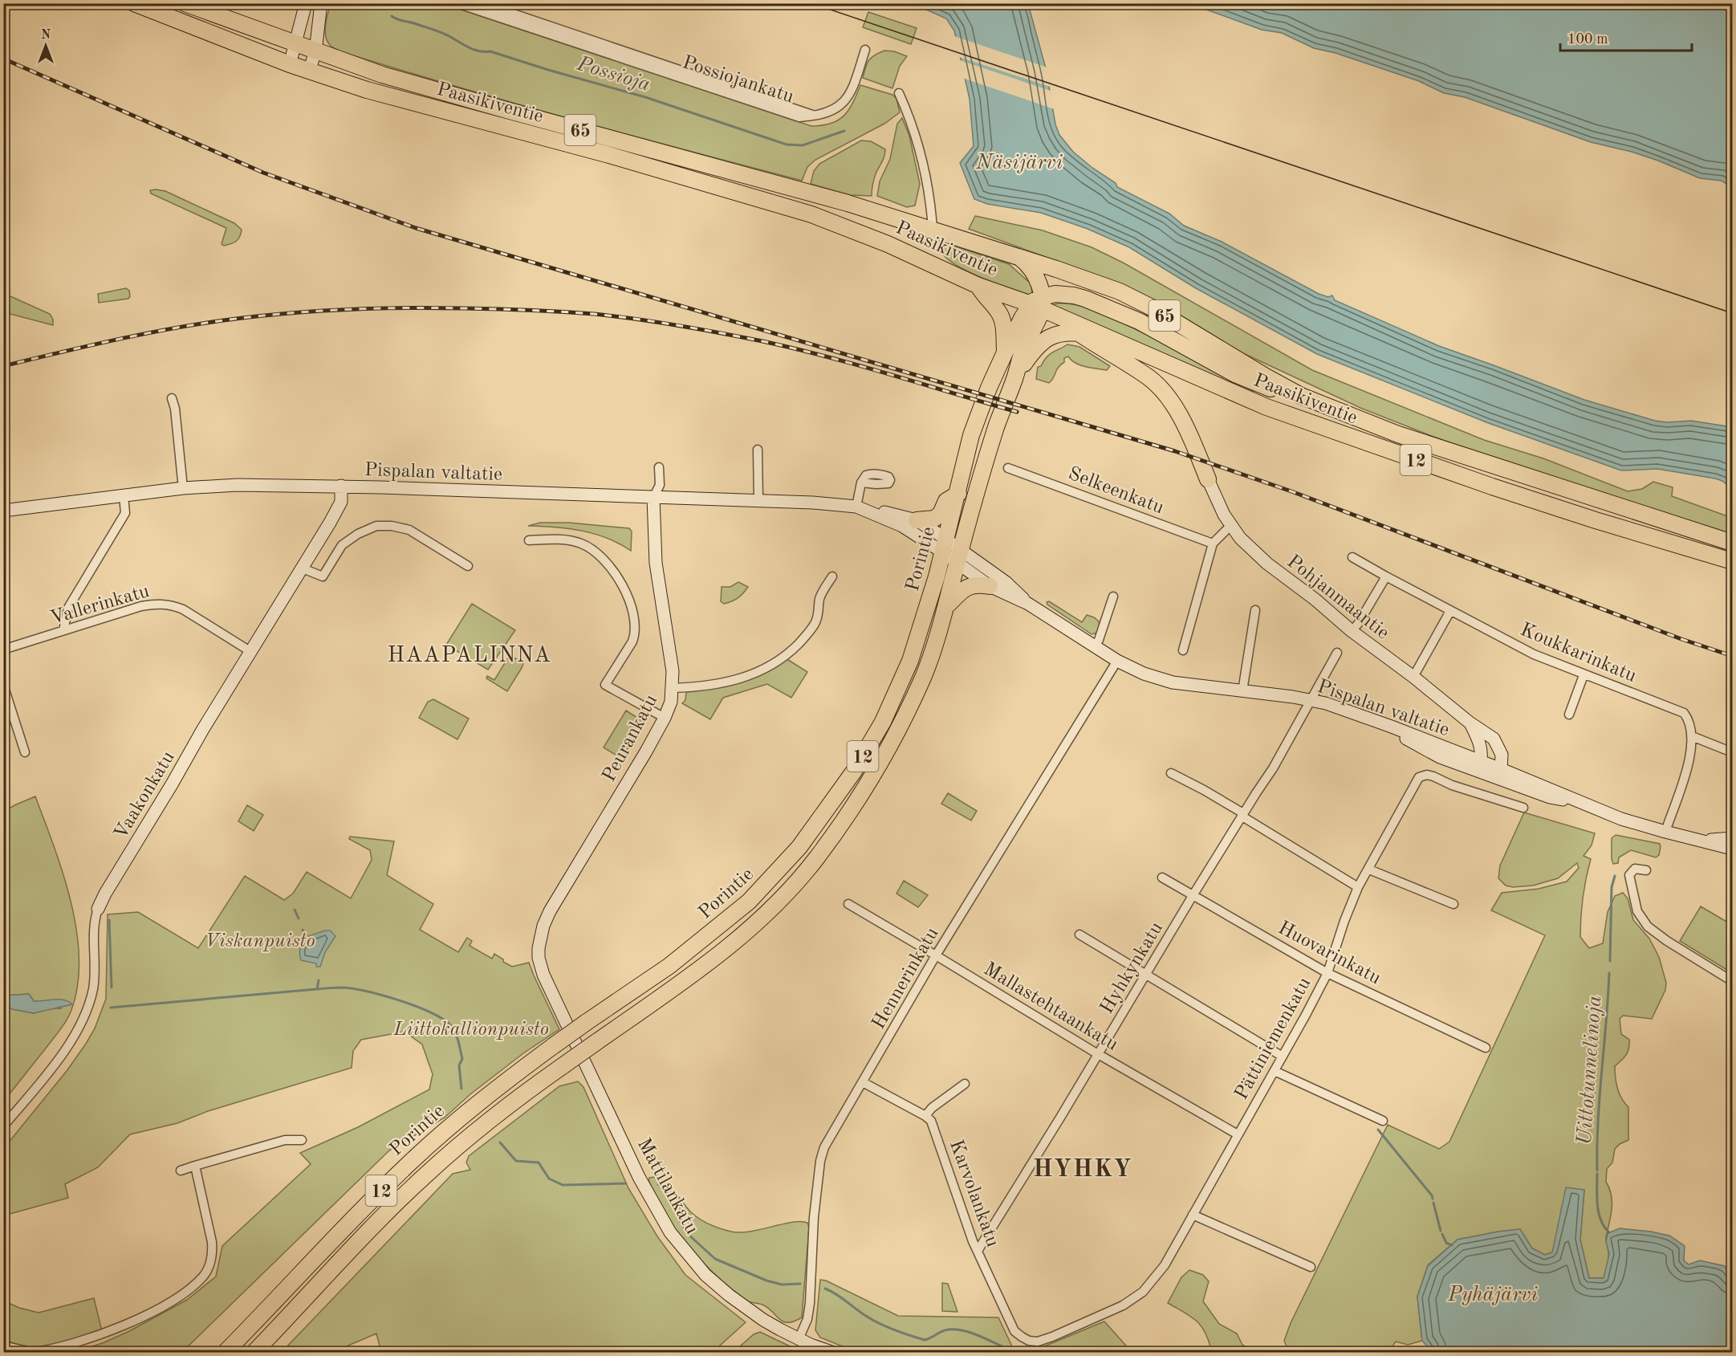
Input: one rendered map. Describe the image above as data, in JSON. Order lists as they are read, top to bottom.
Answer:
{
  "streets": {
    "highway": [
      "Paasikiventie",
      "65",
      "12",
      "Porintie"
    ],
    "main road": [
      "Pispalan valtatie",
      "Pohjanmaantie",
      "Peurankatu",
      "Vaakonkatu",
      "Mattilankatu"
    ],
    "street": [
      "Possiojankatu",
      "Selkeenkatu",
      "Vallerinkatu",
      "Koukkarinkatu",
      "Huovarinkatu",
      "Hyhkynkatu",
      "Hennerinkatu",
      "Mallastehtaankatu",
      "Pättiniemenkatu",
      "Karvolankatu"
    ]
  },
  "crossings": [
    ["Paasikiventie", "12"],
    ["Paasikiventie", "Porintie"],
    ["12", "Porintie"],
    ["Pispalan valtatie", "Porintie"],
    ["Pispalan valtatie", "Pohjanmaantie"],
    ["Pispalan valtatie", "Koukkarinkatu"],
    ["Pispalan valtatie", "Peurankatu"],
    ["Pispalan valtatie", "Vaakonkatu"],
    ["Pispalan valtatie", "Hyhkynkatu"],
    ["Pispalan valtatie", "Hennerinkatu"],
    ["Vallerinkatu", "Vaakonkatu"],
    ["Peurankatu", "Mattilankatu"],
    ["Huovarinkatu", "Hyhkynkatu"],
    ["Huovarinkatu", "Pättiniemenkatu"],
    ["Hyhkynkatu", "Mallastehtaankatu"],
    ["Hyhkynkatu", "Karvolankatu"],
    ["Hennerinkatu", "Mallastehtaankatu"],
    ["Hennerinkatu", "Mattilankatu"],
    ["Mallastehtaankatu", "Pättiniemenkatu"],
    ["Pättiniemenkatu", "Karvolankatu"]
  ],
  "districts": ["HAAPALINNA", "HYHKY"],
  "water": [
    "Possioja",
    "Näsijärvi",
    "Uittotunnelinoja",
    "Pyhäjärvi"
  ],
  "parks": ["Viskanpuisto", "Liittokallionpuisto"],
  "scale_bar": "100 m",
  "north": "top"
}
